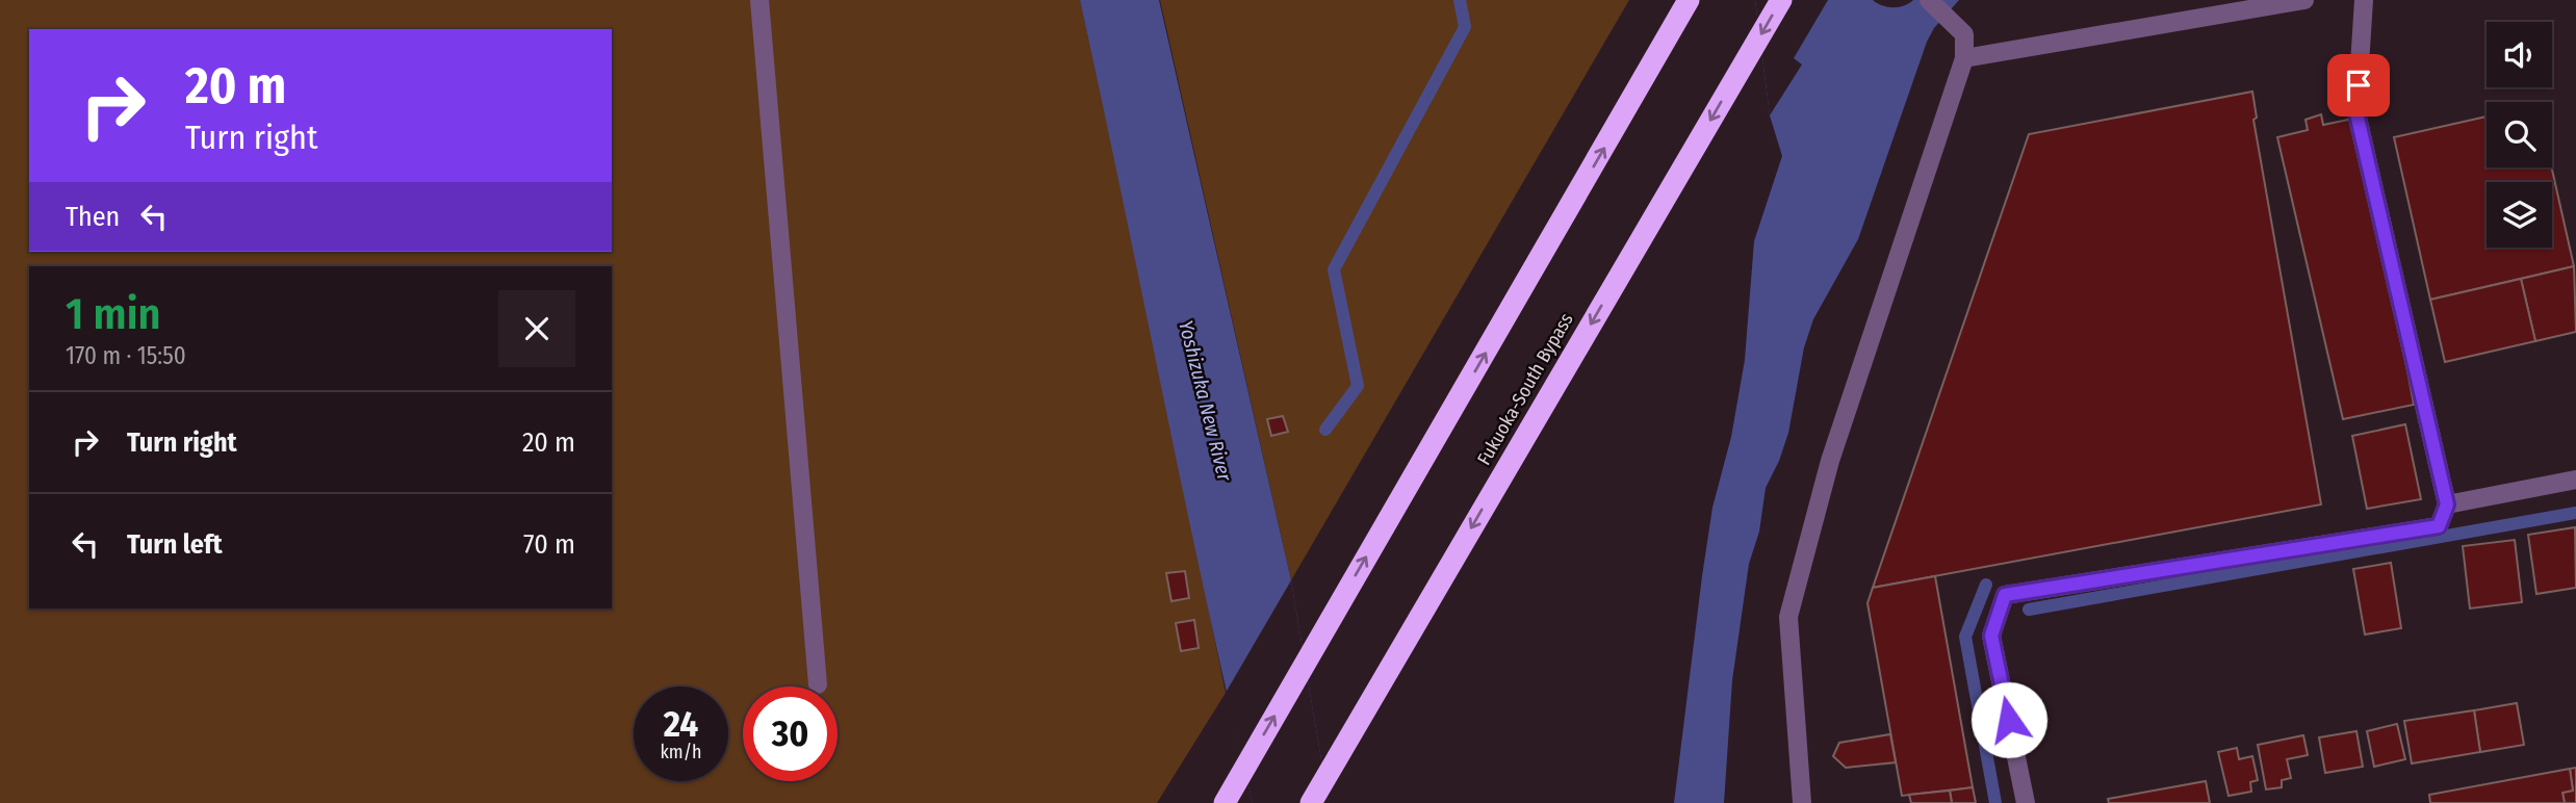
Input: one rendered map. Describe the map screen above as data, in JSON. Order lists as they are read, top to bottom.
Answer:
{
  "streets": {
    "highway": ["Fukuoka-South Bypass"]
  },
  "water": ["Yoshizuka New River"],
  "page": {
    "turn": ["20 m", "Turn right"],
    "then": "Then",
    "heading": ["1 min", "170 m · 15:50"],
    "list": [
      {
        "name": "Turn right",
        "value": "20 m"
      },
      {
        "name": "Turn left",
        "value": "70 m"
      }
    ],
    "speed": "24 km/h",
    "limit": "30"
  }
}
